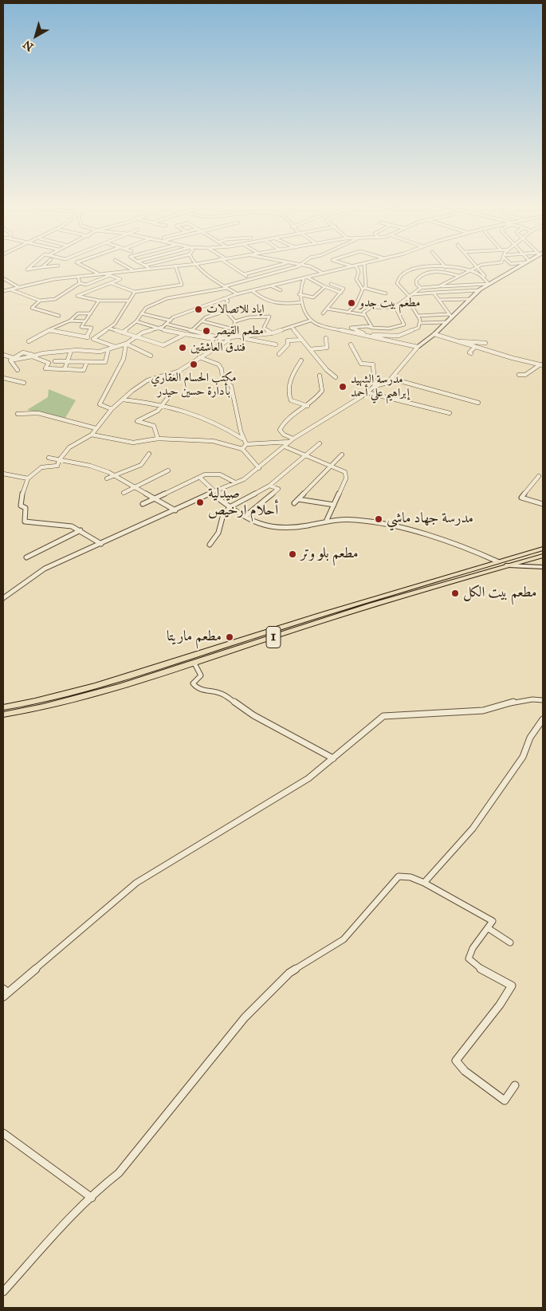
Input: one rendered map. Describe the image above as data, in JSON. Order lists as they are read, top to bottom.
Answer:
{
  "streets": {
    "main road": ["1"]
  },
  "places": [
    "مطعم بيت جدو",
    "اياد للاتصالات",
    "مطعم القيصر",
    "فندق العاشقين",
    "مكتب الحسام العقاري بأدارة حسين حيدر",
    "مدرسة الشهيد إبراهيم علي أحمد",
    "صيدلية أحلام ارخيص",
    "مدرسة جهاد ماشي",
    "مطعم بلو وتر",
    "مطعم بيت الكل",
    "مطعم ماريتا"
  ],
  "north": "bottom left"
}
